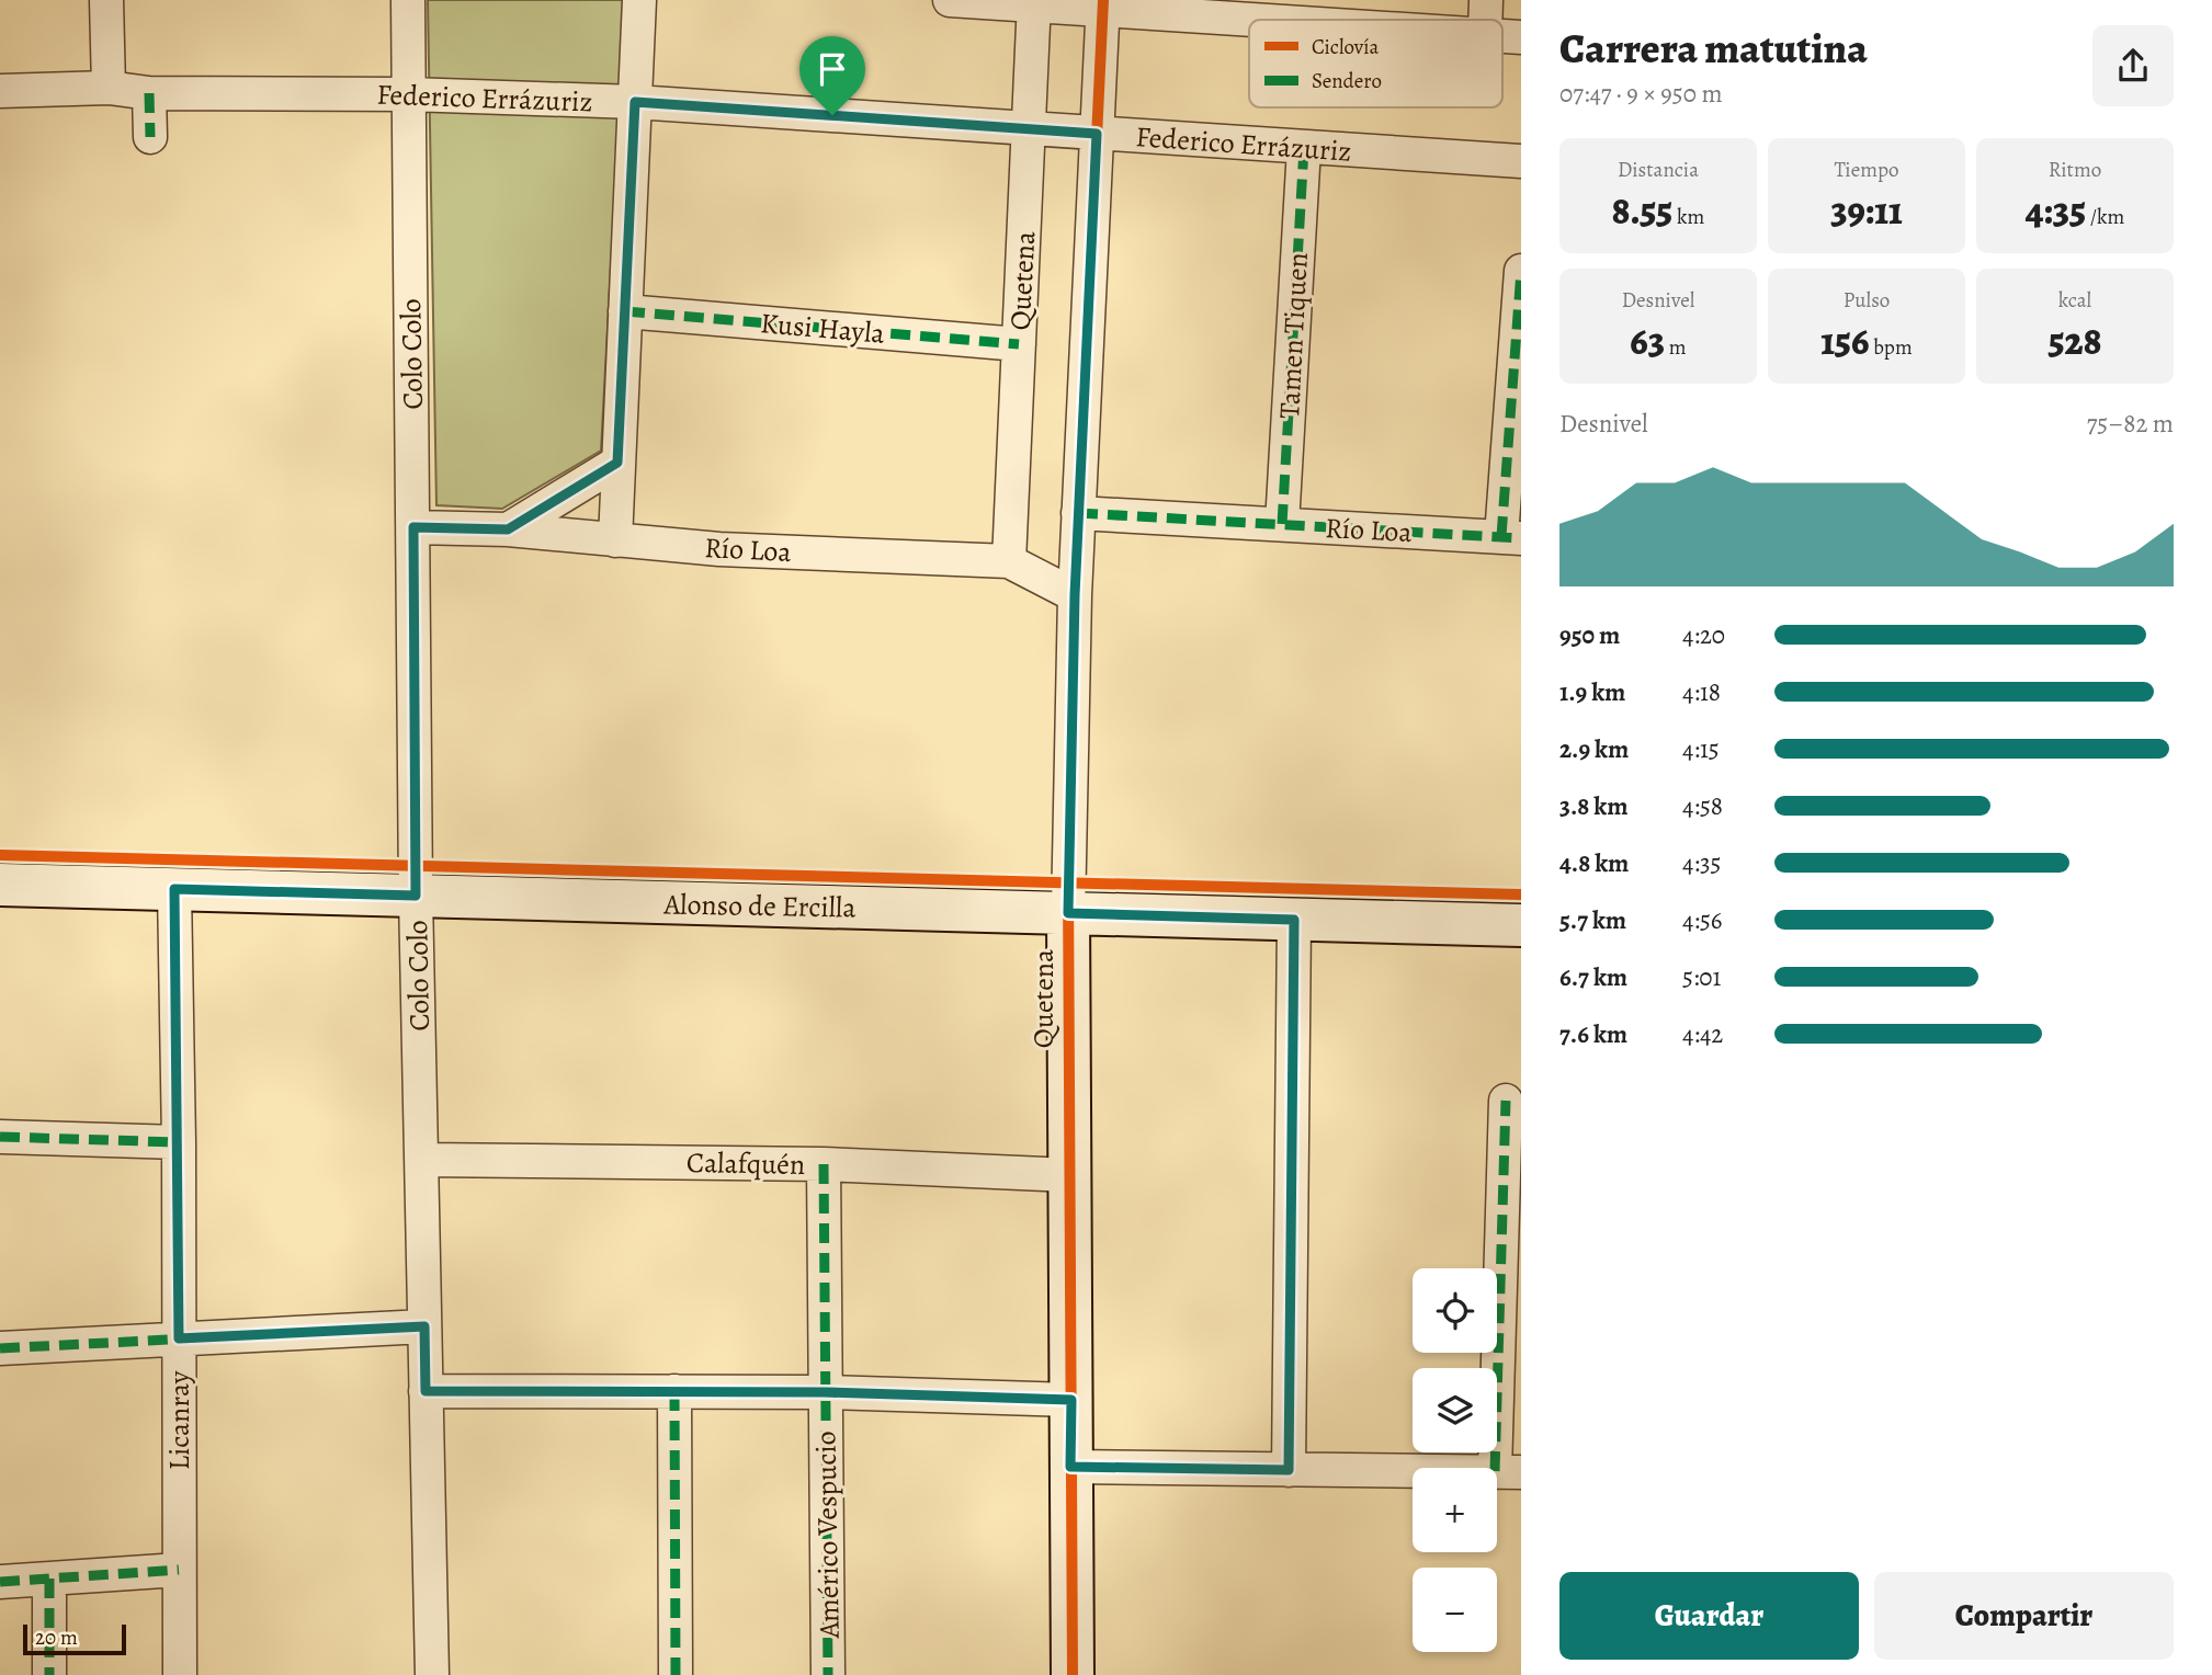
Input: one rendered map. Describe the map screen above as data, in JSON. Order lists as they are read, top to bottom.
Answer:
{
  "streets": {
    "street": [
      "Federico Errázuriz",
      "Quetena",
      "Kusi Hayla",
      "Tamen Tiquen",
      "Colo Colo",
      "Río Loa",
      "Alonso de Ercilla",
      "Calafquén",
      "Licanray",
      "Américo Vespucio"
    ]
  },
  "crossings": [
    ["Federico Errázuriz", "Quetena"],
    ["Federico Errázuriz", "Tamen Tiquen"],
    ["Federico Errázuriz", "Colo Colo"],
    ["Quetena", "Kusi Hayla"],
    ["Quetena", "Río Loa"],
    ["Quetena", "Alonso de Ercilla"],
    ["Quetena", "Calafquén"],
    ["Tamen Tiquen", "Río Loa"],
    ["Colo Colo", "Río Loa"],
    ["Colo Colo", "Alonso de Ercilla"],
    ["Colo Colo", "Calafquén"],
    ["Alonso de Ercilla", "Licanray"],
    ["Calafquén", "Américo Vespucio"]
  ],
  "legend": ["Ciclovía", "Sendero"],
  "scale_bar": "20 m",
  "page": {
    "heading": ["Carrera matutina", "07:47 · 9 × 950 m"],
    "stats": [
      ["Distancia", "8.55 km"],
      ["Tiempo", "39:11"],
      ["Ritmo", "4:35 /km"],
      ["Desnivel", "63 m"],
      ["Pulso", "156 bpm"],
      ["kcal", "528"]
    ],
    "chart": ["Desnivel", "75–82 m"],
    "list": [
      {
        "name": "950 m",
        "note": "4:20"
      },
      {
        "name": "1.9 km",
        "note": "4:18"
      },
      {
        "name": "2.9 km",
        "note": "4:15"
      },
      {
        "name": "3.8 km",
        "note": "4:58"
      },
      {
        "name": "4.8 km",
        "note": "4:35"
      },
      {
        "name": "5.7 km",
        "note": "4:56"
      },
      {
        "name": "6.7 km",
        "note": "5:01"
      },
      {
        "name": "7.6 km",
        "note": "4:42"
      }
    ],
    "map_buttons": ["+", "−"],
    "buttons": ["Guardar", "Compartir"],
    "scale": "20 m"
  }
}
